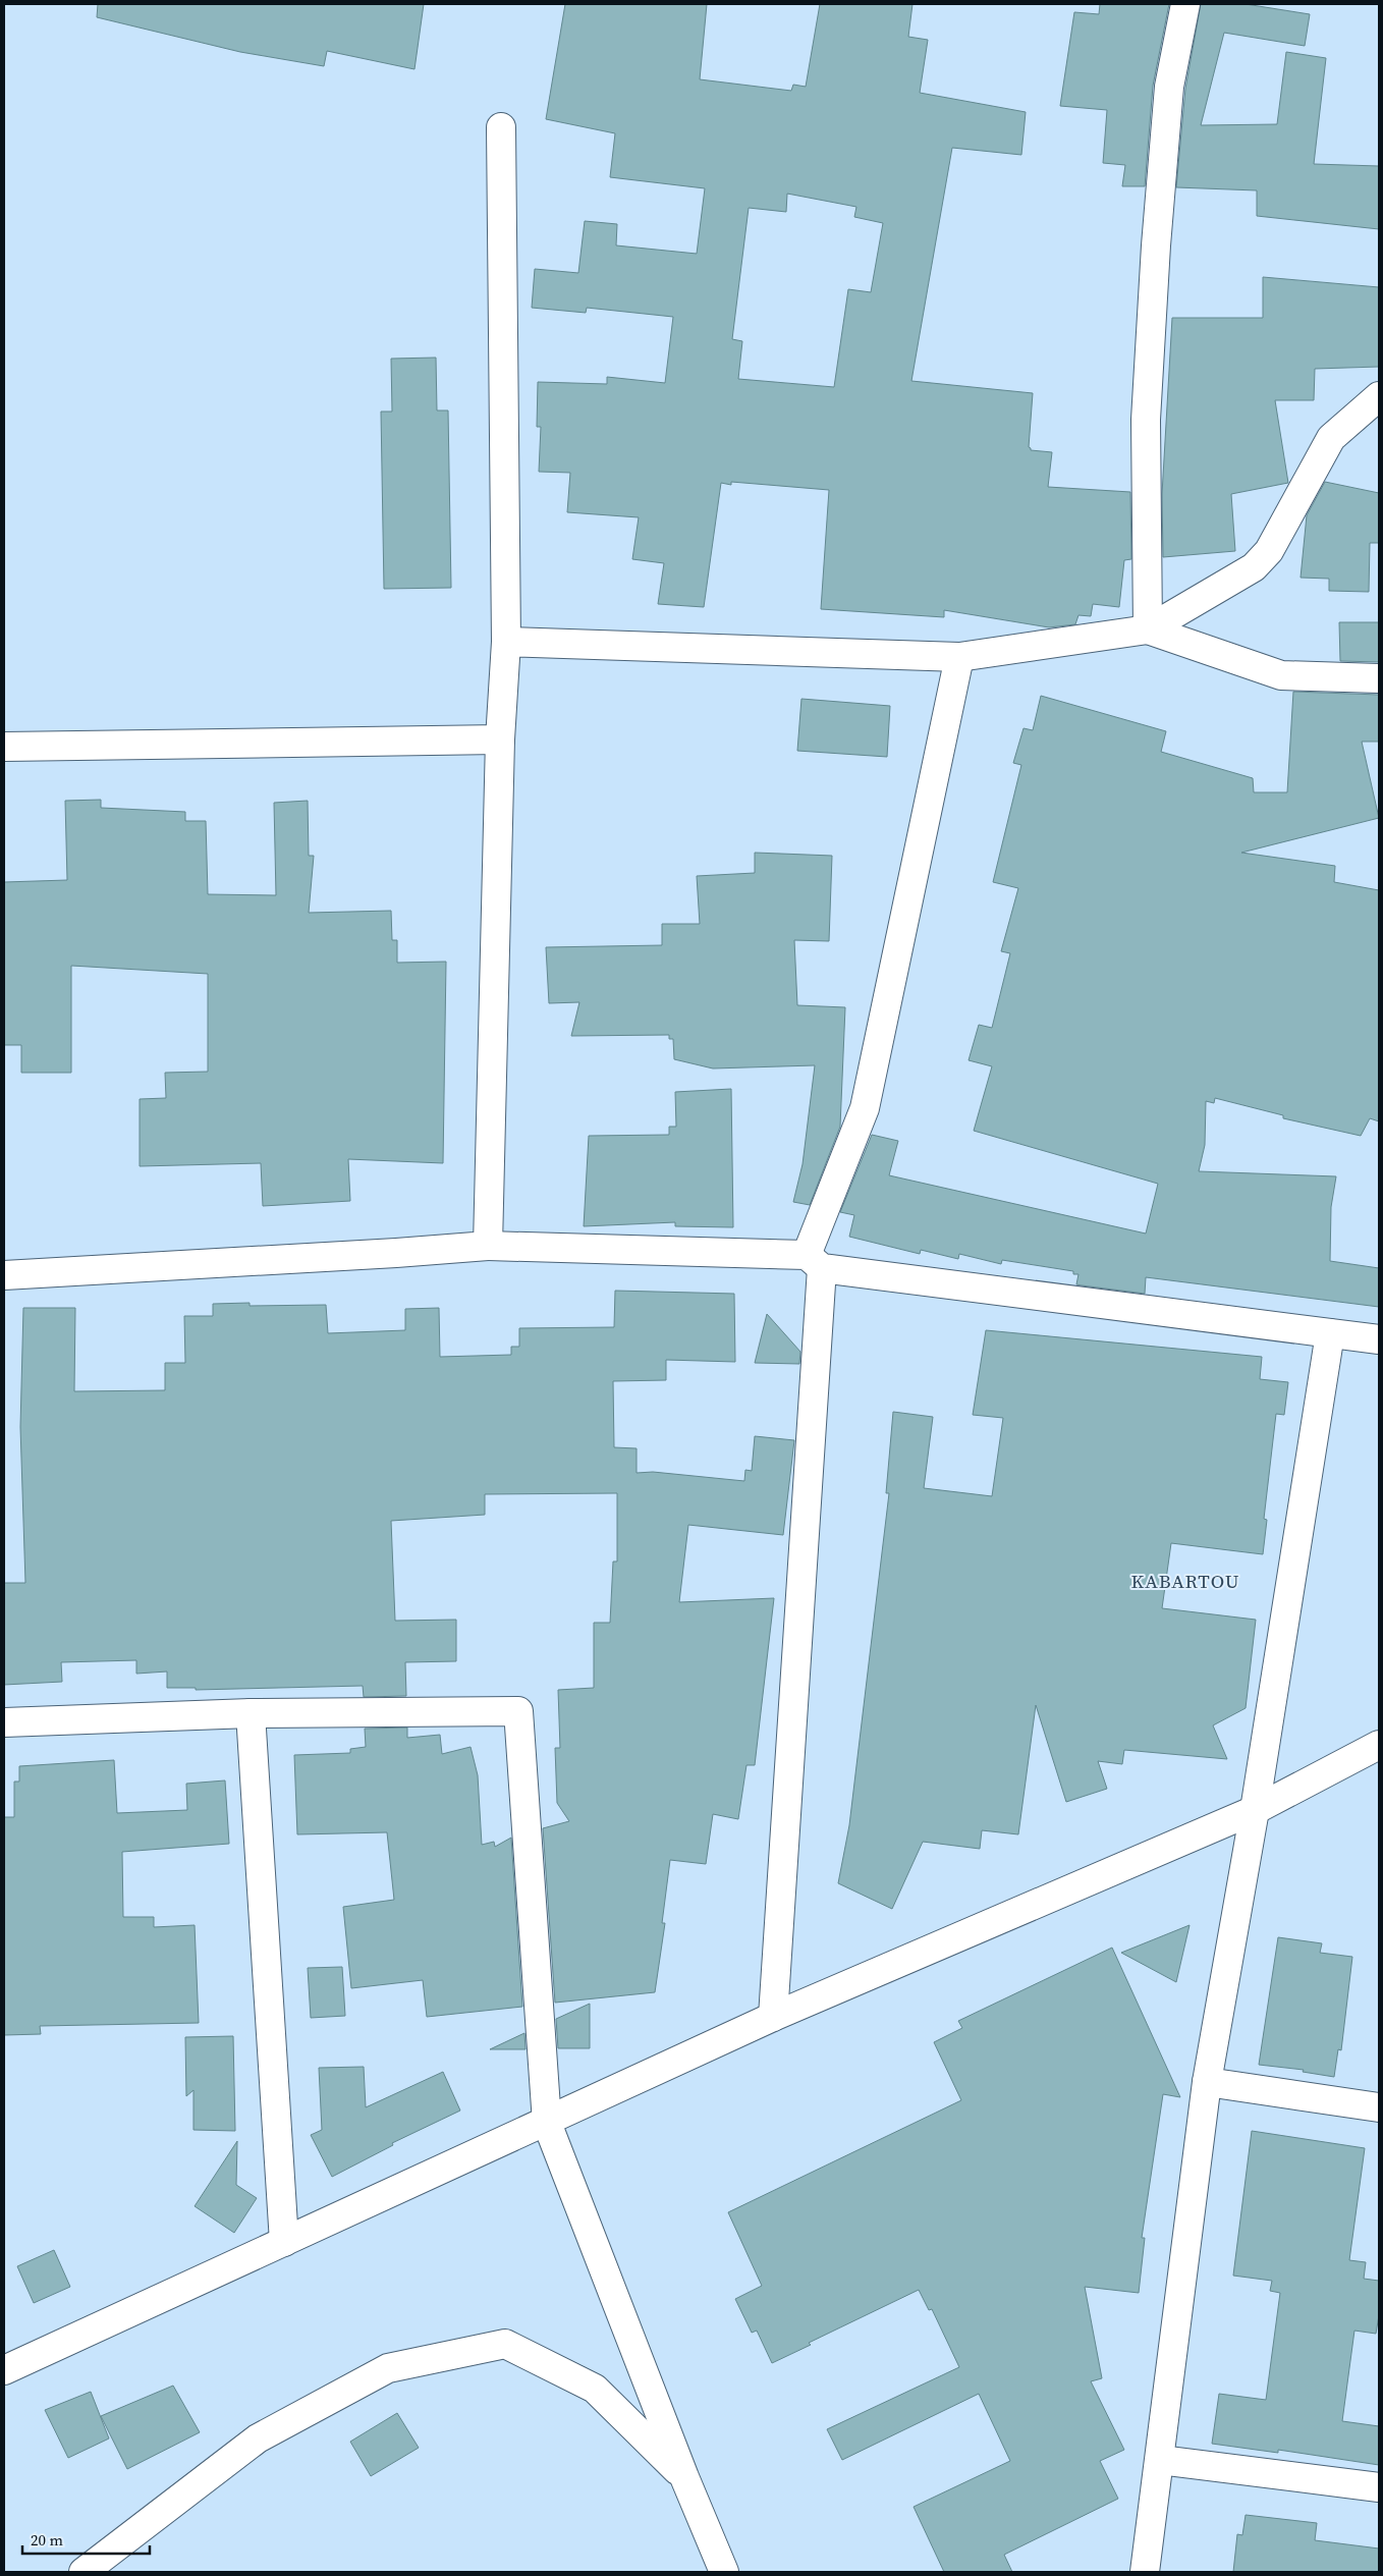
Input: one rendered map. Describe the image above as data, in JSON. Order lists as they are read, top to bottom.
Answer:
{
  "districts": ["KABARTOU"],
  "scale_bar": "20 m"
}
